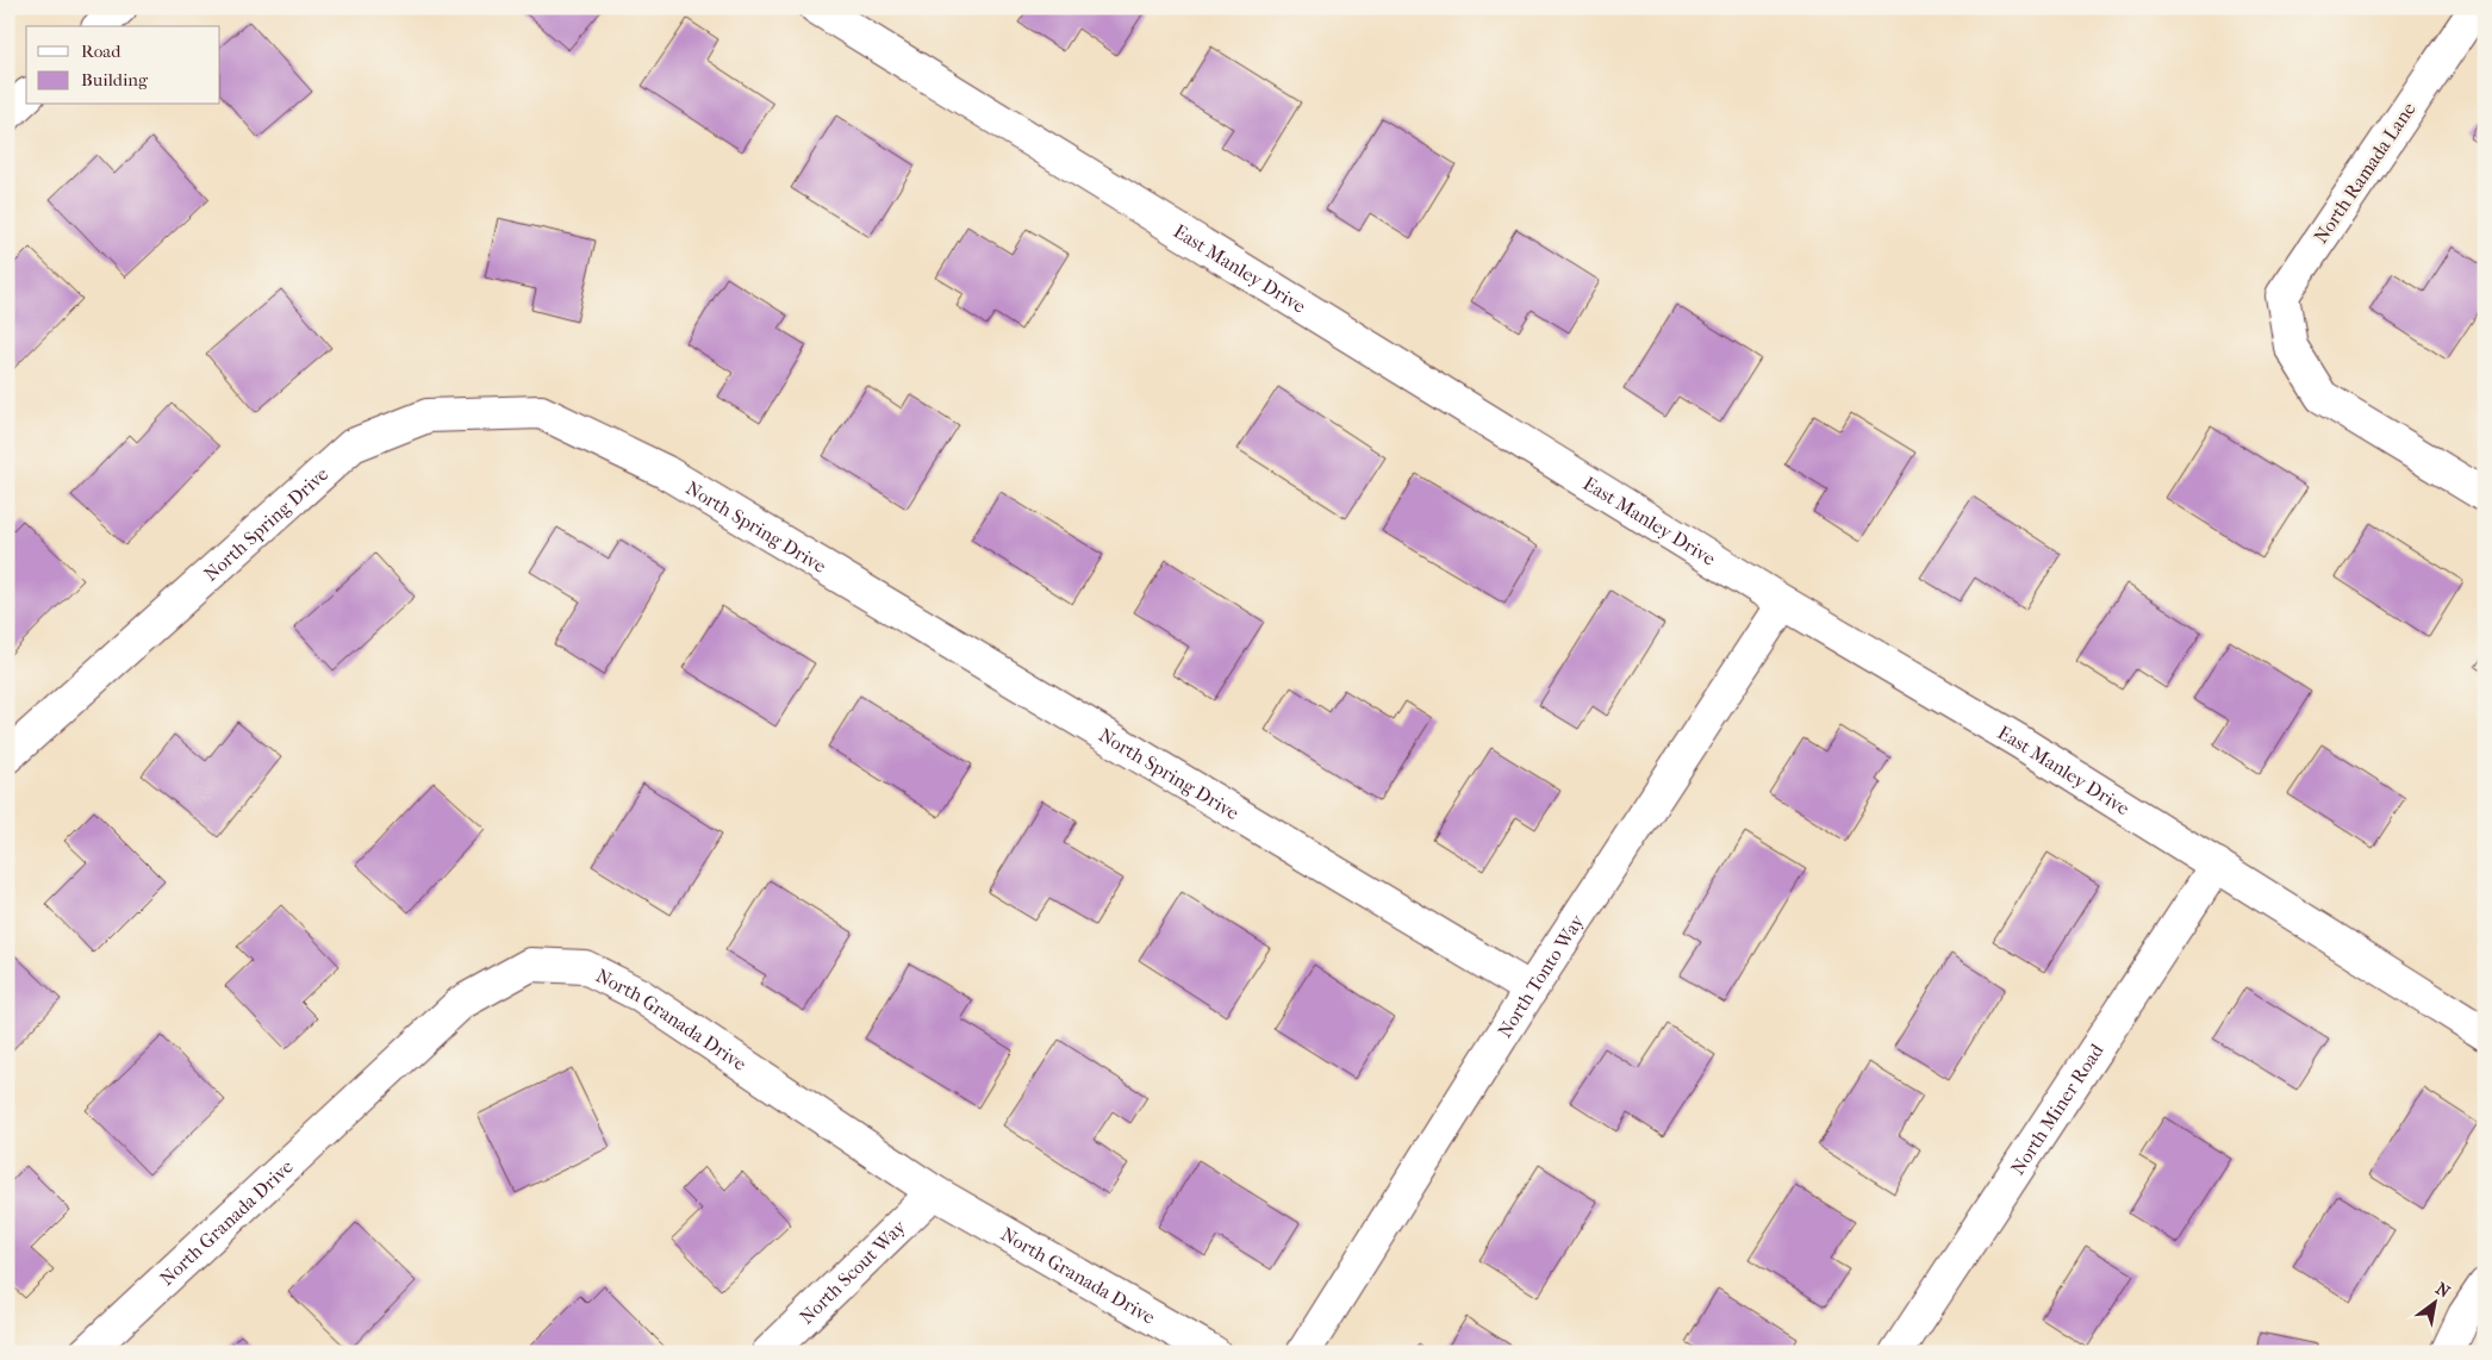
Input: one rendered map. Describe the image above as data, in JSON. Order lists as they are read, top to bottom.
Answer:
{
  "streets": {
    "street": [
      "North Ramada Lane",
      "East Manley Drive",
      "North Spring Drive",
      "North Tonto Way",
      "North Granada Drive",
      "North Miner Road",
      "North Scout Way"
    ]
  },
  "crossings": [
    ["East Manley Drive", "North Tonto Way"],
    ["East Manley Drive", "North Miner Road"],
    ["North Spring Drive", "North Tonto Way"],
    ["North Granada Drive", "North Scout Way"]
  ],
  "legend": ["Road", "Building"],
  "north": "top right"
}
